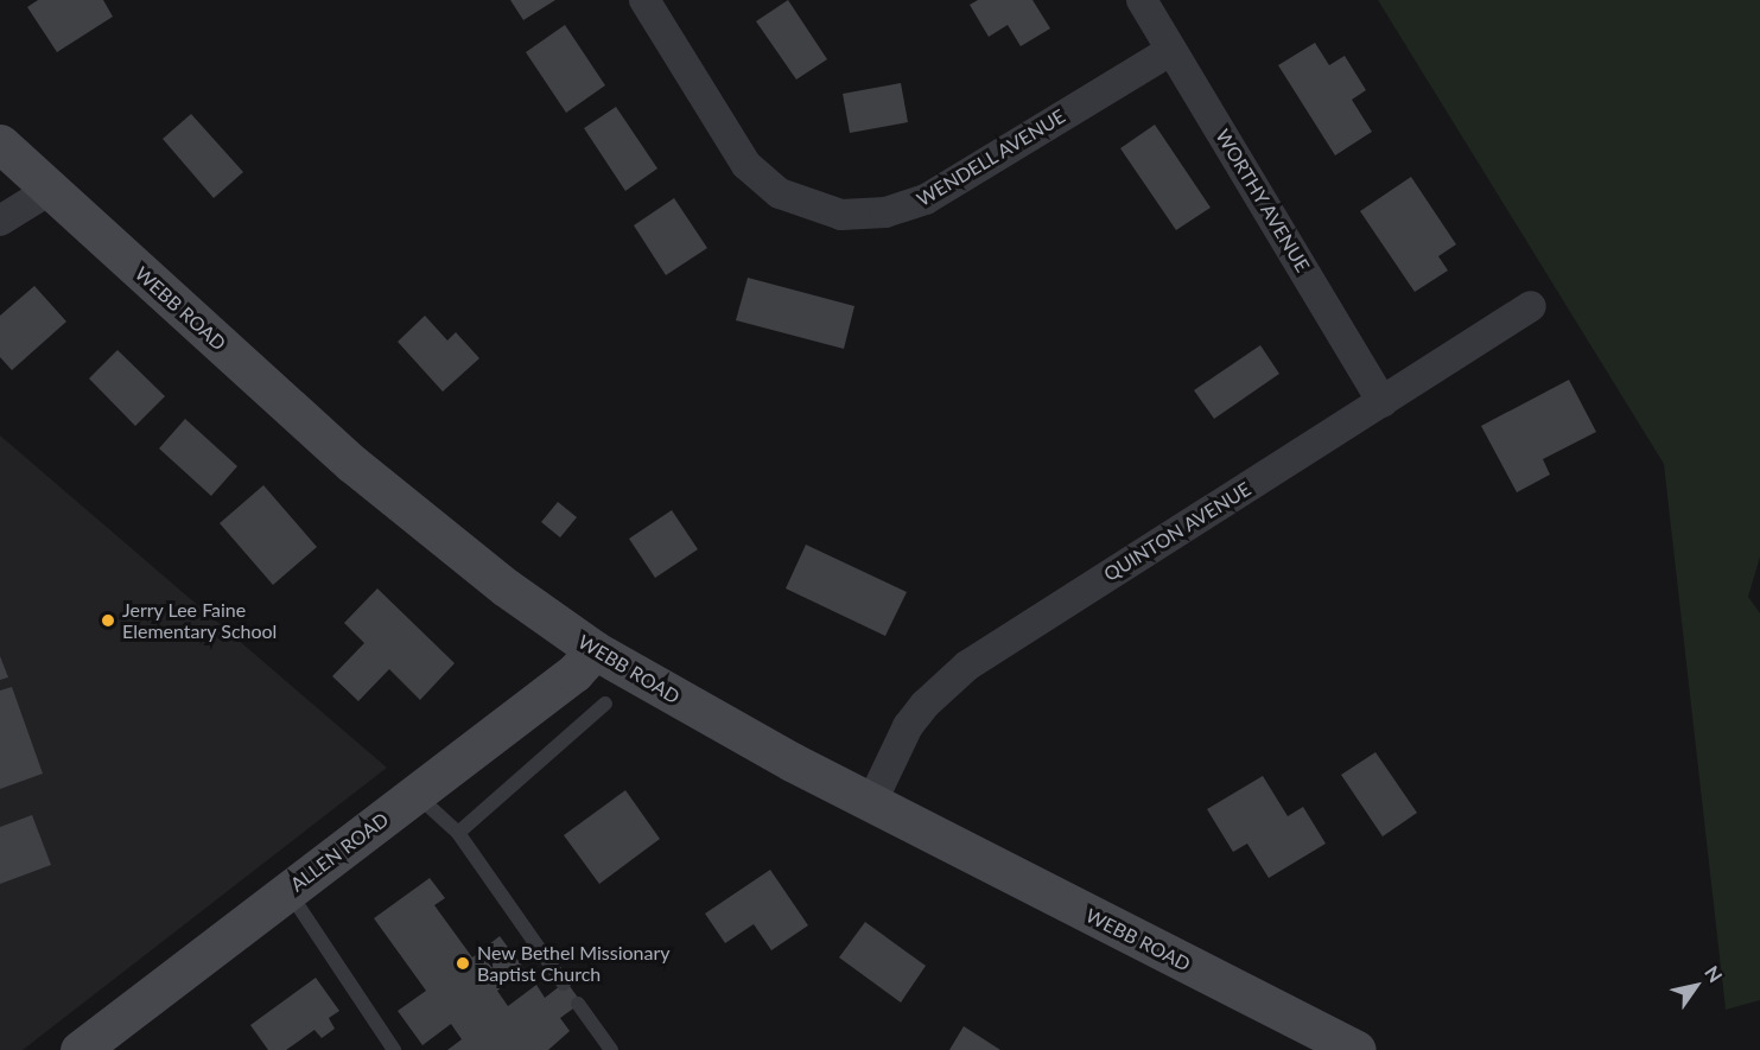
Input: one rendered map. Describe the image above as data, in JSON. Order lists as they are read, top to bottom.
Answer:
{
  "streets": {
    "street": [
      "WENDELL AVENUE",
      "WORTHY AVENUE",
      "WEBB ROAD",
      "QUINTON AVENUE",
      "ALLEN ROAD"
    ]
  },
  "crossings": [
    ["WENDELL AVENUE", "WORTHY AVENUE"],
    ["WORTHY AVENUE", "QUINTON AVENUE"],
    ["WEBB ROAD", "QUINTON AVENUE"],
    ["WEBB ROAD", "ALLEN ROAD"]
  ],
  "places": ["Jerry Lee Faine Elementary School", "New Bethel Missionary Baptist Church"],
  "north": "top right"
}
